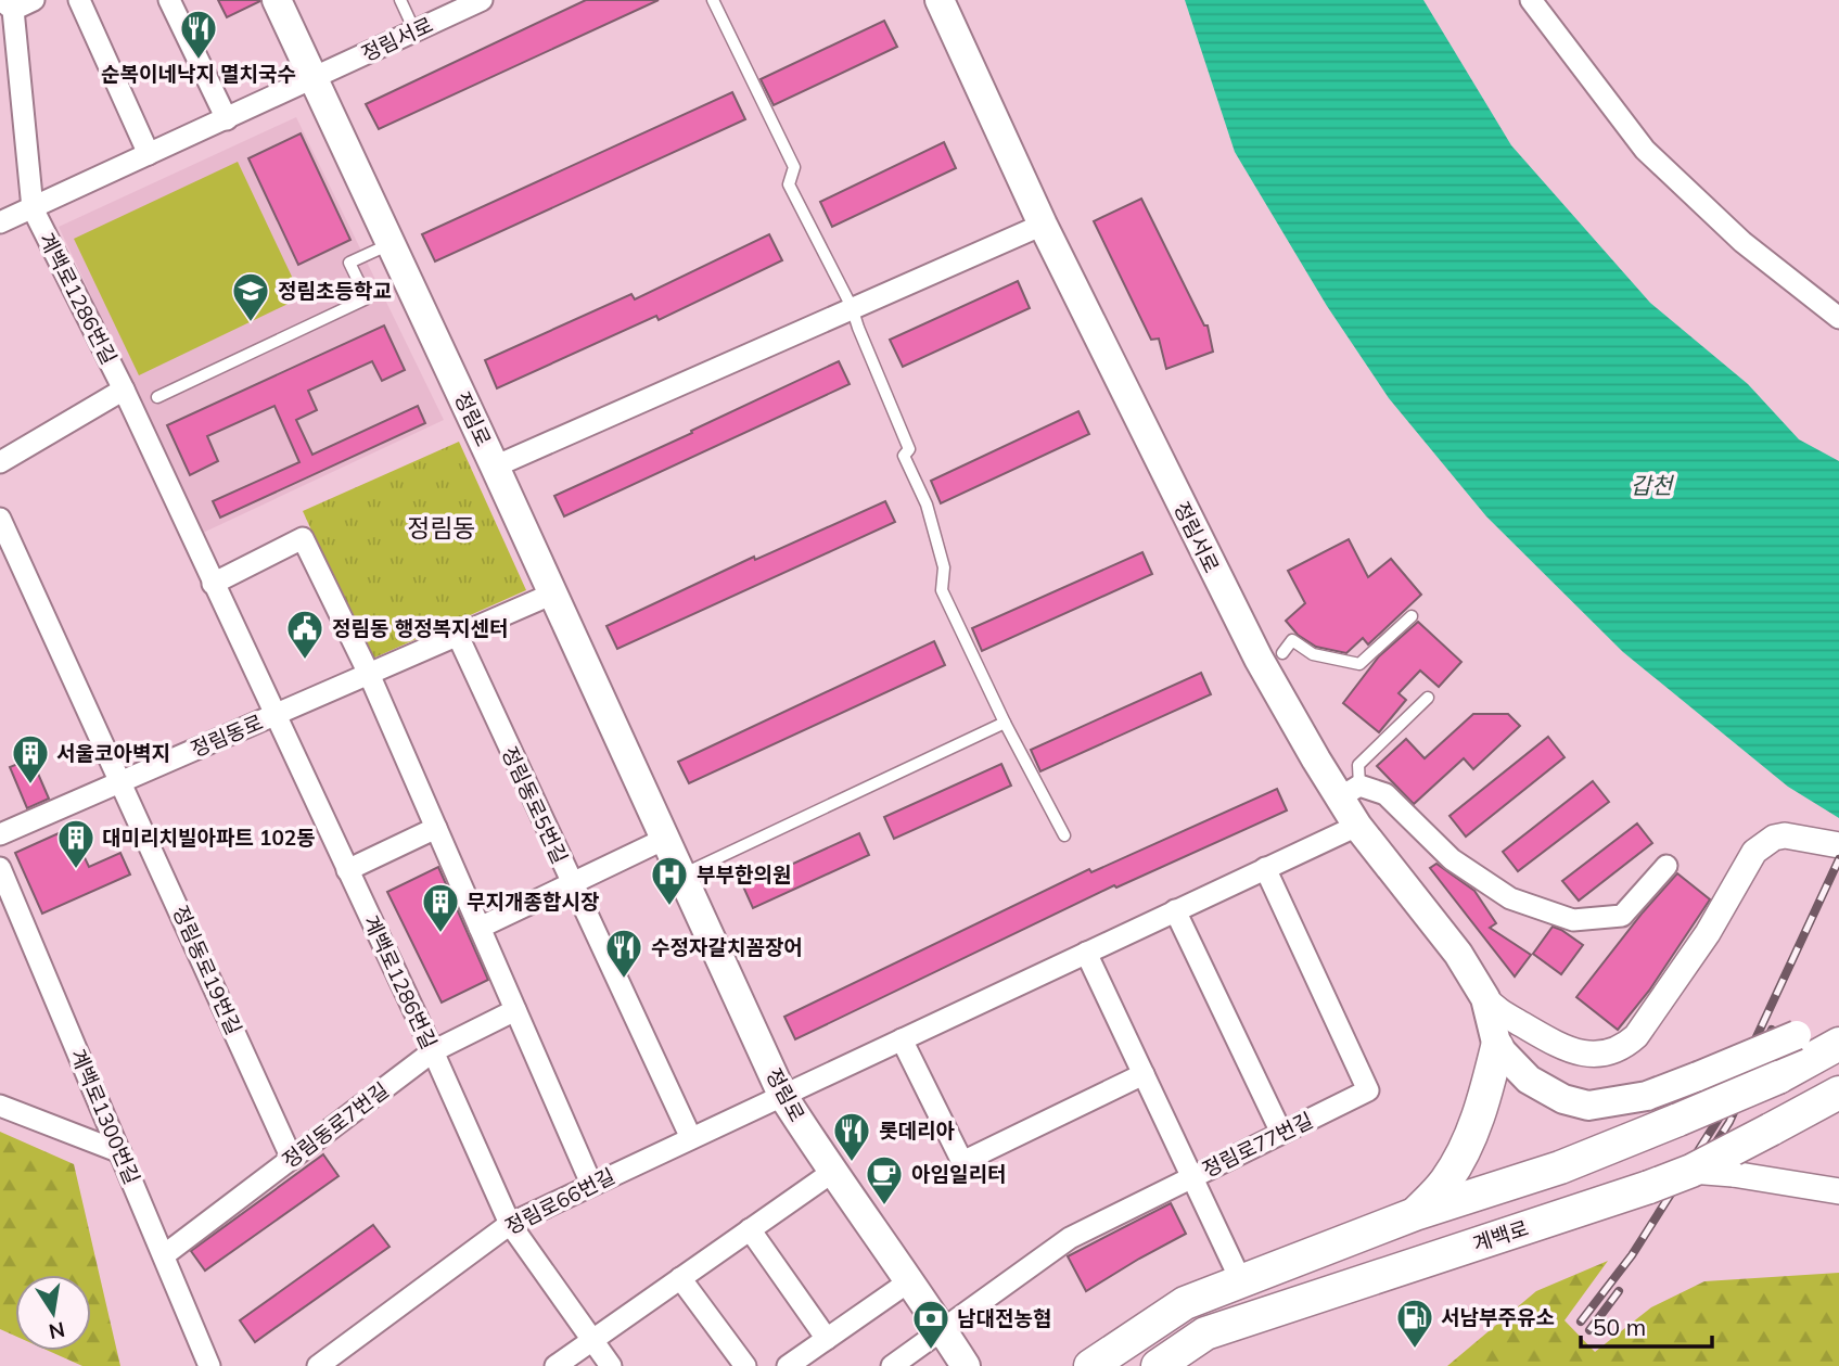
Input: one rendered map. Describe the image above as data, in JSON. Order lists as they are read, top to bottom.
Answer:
{
  "streets": {
    "main road": ["정림서로", "정림로", "계백로"],
    "street": [
      "계백로1286번길",
      "정림동로",
      "정림동로5번길",
      "정림동로19번길",
      "계백로1300번길",
      "정림동로7번길",
      "정림로77번길",
      "정림로66번길"
    ]
  },
  "crossings": [
    ["정림서로", "계백로1286번길"],
    ["정림서로", "정림로"],
    ["정림서로", "정림로66번길"],
    ["계백로1286번길", "정림동로"],
    ["계백로1286번길", "정림동로7번길"],
    ["계백로1286번길", "정림로66번길"],
    ["정림로", "정림동로"],
    ["정림로", "정림로77번길"],
    ["정림로", "정림로66번길"],
    ["정림동로", "정림동로5번길"],
    ["정림동로", "정림동로19번길"],
    ["정림동로5번길", "정림로66번길"],
    ["정림동로19번길", "정림동로7번길"],
    ["계백로1300번길", "정림동로7번길"],
    ["정림로77번길", "정림로66번길"]
  ],
  "districts": ["정림동"],
  "water": ["갑천"],
  "places": {
    "restaurant": ["순복이네낙지 멸치국수", "수정자갈치꼼장어", "롯데리아"],
    "school or university": ["정림초등학교"],
    "public building": ["정림동 행정복지센터"],
    "building": ["서울코아벽지", "대미리치빌아파트 102동", "무지개종합시장"],
    "hospital": ["부부한의원"],
    "cafe": ["아임일리터"],
    "fuel station": ["서남부주유소"],
    "bank": ["남대전농협"]
  },
  "scale_bar": "50 m",
  "north": "bottom"
}
